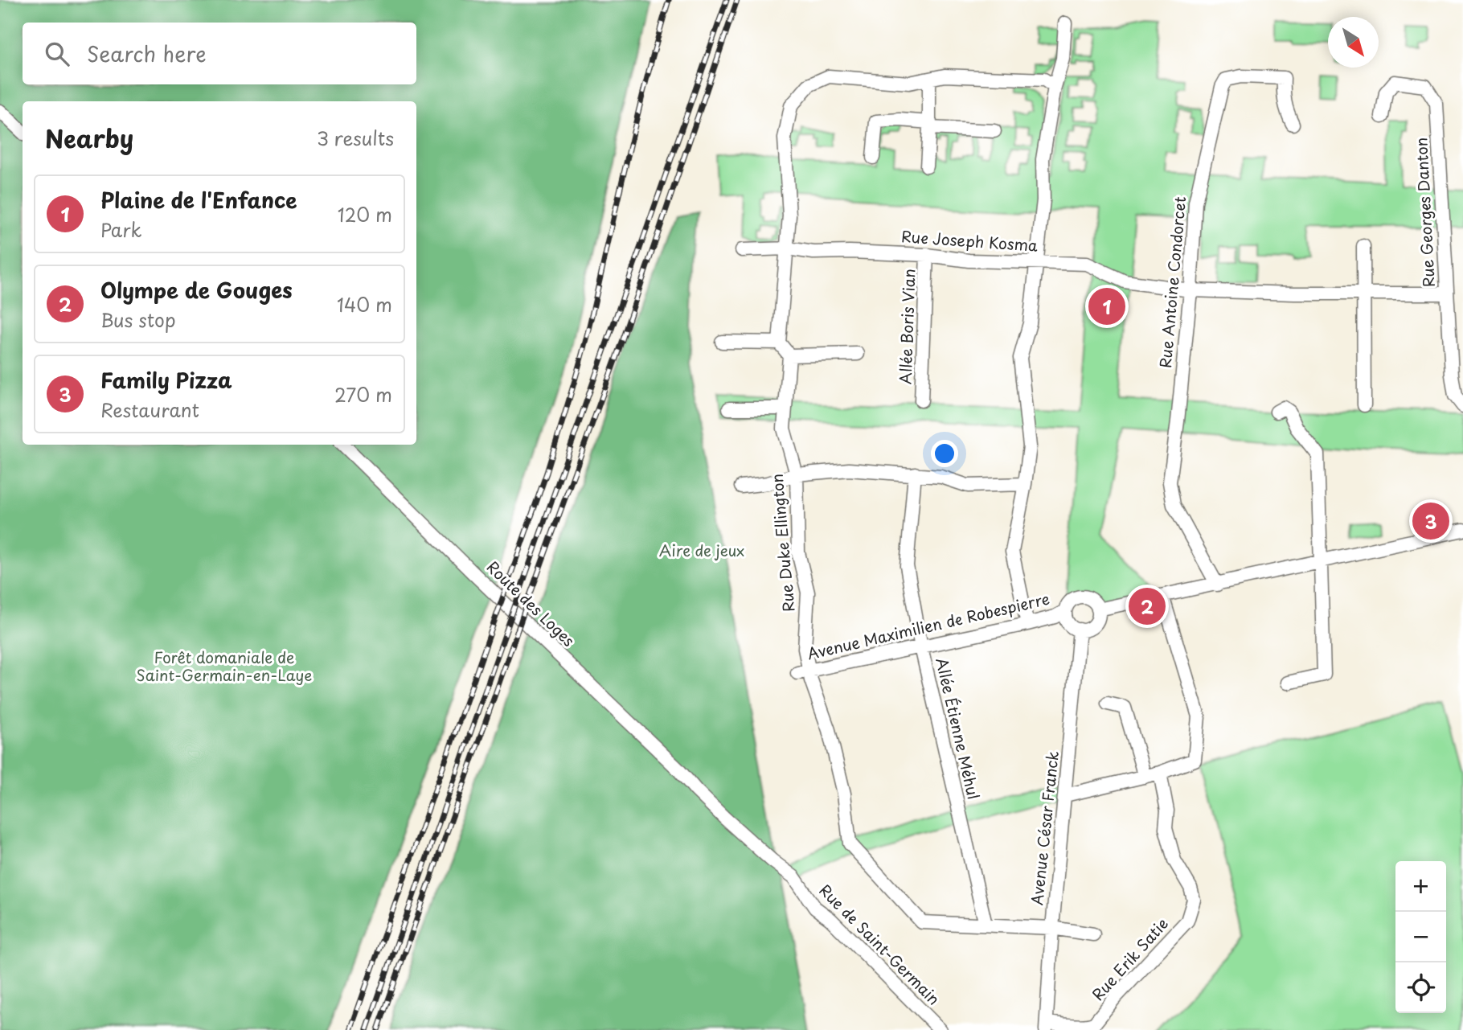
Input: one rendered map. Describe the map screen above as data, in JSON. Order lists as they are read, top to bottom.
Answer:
{
  "streets": {
    "street": [
      "Rue Georges Danton",
      "Rue Joseph Kosma",
      "Rue Antoine Condorcet",
      "Allée Boris Vian",
      "Rue Duke Ellington",
      "Route des Loges",
      "Avenue Maximilien de Robespierre",
      "Allée Étienne Méhul",
      "Avenue César Franck",
      "Rue de Saint-Germain",
      "Rue Erik Satie"
    ]
  },
  "crossings": [
    ["Rue Georges Danton", "Rue Joseph Kosma"],
    ["Rue Joseph Kosma", "Rue Antoine Condorcet"],
    ["Rue Joseph Kosma", "Allée Boris Vian"],
    ["Rue Duke Ellington", "Avenue Maximilien de Robespierre"],
    ["Rue Duke Ellington", "Allée Étienne Méhul"],
    ["Rue Duke Ellington", "Avenue César Franck"],
    ["Route des Loges", "Rue de Saint-Germain"],
    ["Avenue Maximilien de Robespierre", "Allée Étienne Méhul"],
    ["Avenue Maximilien de Robespierre", "Avenue César Franck"],
    ["Avenue César Franck", "Rue Erik Satie"]
  ],
  "parks": ["Aire de jeux", "Forêt domaniale de Saint-Germain-en-Laye"],
  "north": "bottom right",
  "page": {
    "search": "Search here",
    "heading": ["Nearby", "3 results"],
    "list": [
      {
        "mark": "1",
        "name": "Plaine de l'Enfance",
        "note": "Park",
        "value": "120 m"
      },
      {
        "mark": "2",
        "name": "Olympe de Gouges",
        "note": "Bus stop",
        "value": "140 m"
      },
      {
        "mark": "3",
        "name": "Family Pizza",
        "note": "Restaurant",
        "value": "270 m"
      }
    ],
    "pins": ["1", "3", "2"],
    "map_buttons": ["+", "−"]
  }
}
